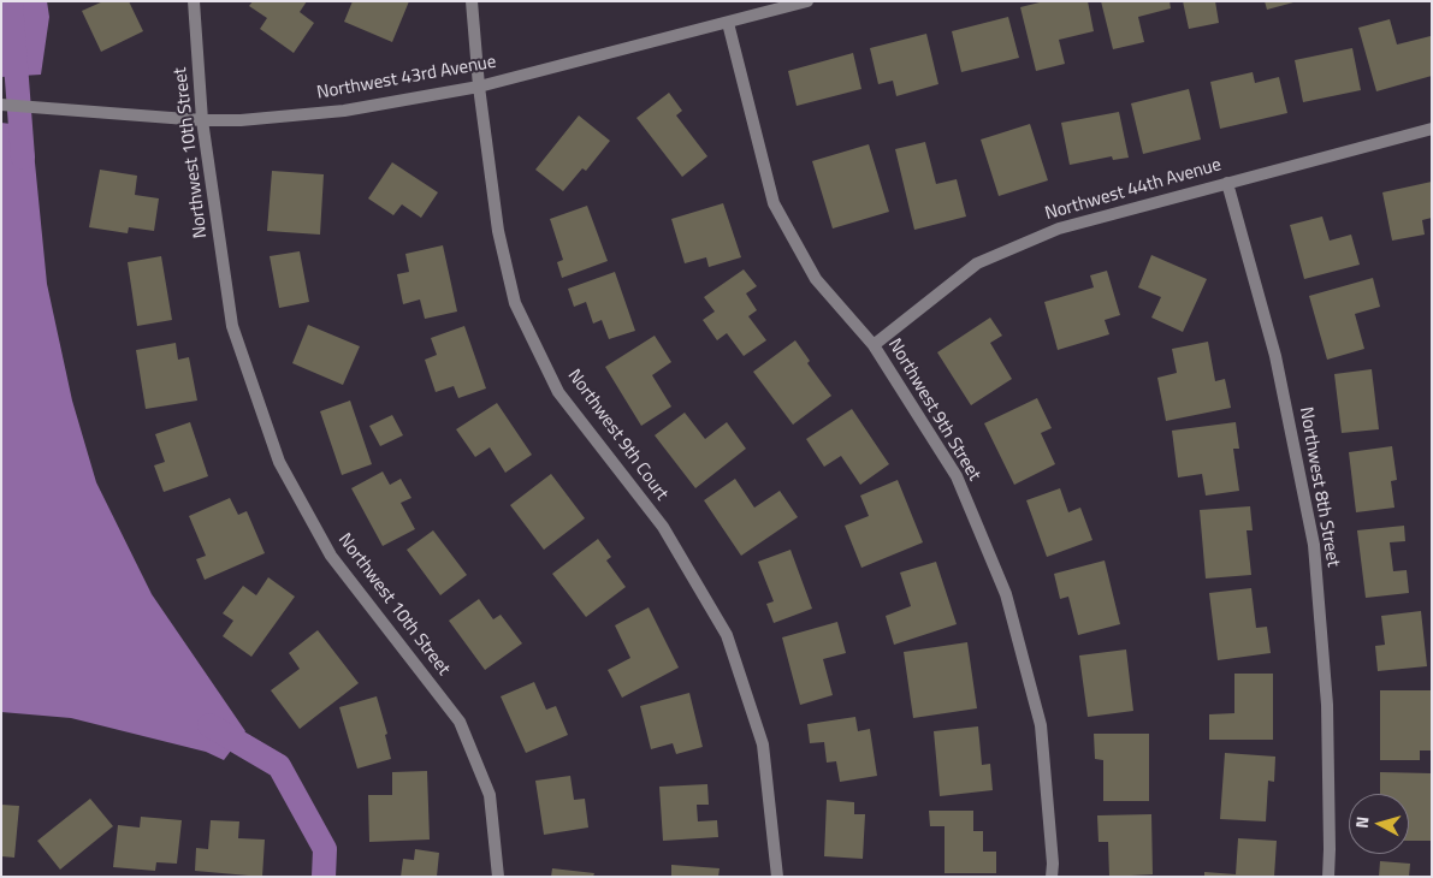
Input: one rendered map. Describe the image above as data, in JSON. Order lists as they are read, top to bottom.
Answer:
{
  "streets": {
    "street": [
      "Northwest 43rd Avenue",
      "Northwest 10th Street",
      "Northwest 44th Avenue",
      "Northwest 9th Street",
      "Northwest 9th Court",
      "Northwest 8th Street"
    ]
  },
  "crossings": [
    ["Northwest 43rd Avenue", "Northwest 10th Street"],
    ["Northwest 43rd Avenue", "Northwest 9th Street"],
    ["Northwest 43rd Avenue", "Northwest 9th Court"],
    ["Northwest 44th Avenue", "Northwest 9th Street"],
    ["Northwest 44th Avenue", "Northwest 8th Street"]
  ],
  "north": "left"
}
